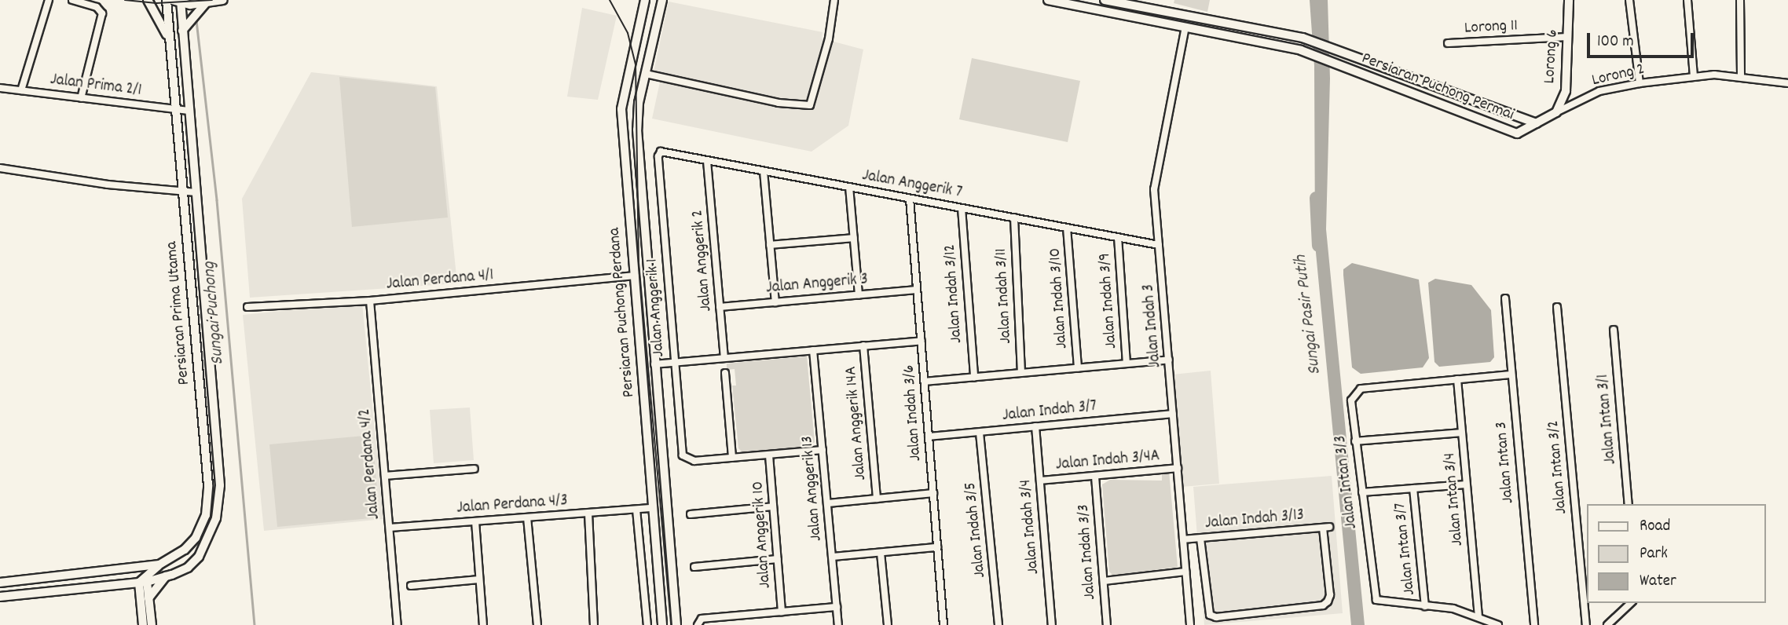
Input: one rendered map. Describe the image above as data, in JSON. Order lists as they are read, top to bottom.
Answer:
{
  "streets": {
    "main road": [
      "Lorong 6",
      "Persiaran Puchong Permai",
      "Persiaran Puchong Perdana",
      "Persiaran Prima Utama"
    ],
    "street": [
      "Lorong 11",
      "Lorong 2",
      "Jalan Prima 2/1",
      "Jalan Anggerik 7",
      "Jalan Anggerik 2",
      "Jalan Perdana 4/1",
      "Jalan Anggerik 3",
      "Jalan Indah 3/12",
      "Jalan Indah 3/11",
      "Jalan Indah 3/10",
      "Jalan Indah 3/9",
      "Jalan Anggerik 1",
      "Jalan Indah 3",
      "Jalan Indah 3/7",
      "Jalan Indah 3/6",
      "Jalan Intan 3/1",
      "Jalan Anggerik 14A",
      "Jalan Indah 3/4A",
      "Jalan Intan 3",
      "Jalan Perdana 4/2",
      "Jalan Intan 3/2",
      "Jalan Intan 3/3",
      "Jalan Anggerik 13",
      "Jalan Intan 3/4",
      "Jalan Perdana 4/3",
      "Jalan Indah 3/13",
      "Jalan Indah 3/4",
      "Jalan Indah 3/5",
      "Jalan Anggerik 10",
      "Jalan Intan 3/7",
      "Jalan Indah 3/3"
    ]
  },
  "crossings": [
    ["Lorong 11", "Lorong 6"],
    ["Lorong 6", "Lorong 2"],
    ["Jalan Prima 2/1", "Persiaran Prima Utama"],
    ["Persiaran Puchong Permai", "Jalan Indah 3"],
    ["Jalan Anggerik 7", "Jalan Anggerik 2"],
    ["Jalan Anggerik 7", "Jalan Indah 3/12"],
    ["Jalan Anggerik 7", "Jalan Indah 3/11"],
    ["Jalan Anggerik 7", "Jalan Indah 3/10"],
    ["Jalan Anggerik 7", "Jalan Indah 3/9"],
    ["Jalan Anggerik 7", "Jalan Anggerik 1"],
    ["Jalan Anggerik 7", "Jalan Indah 3"],
    ["Jalan Anggerik 7", "Jalan Indah 3/6"],
    ["Jalan Anggerik 2", "Jalan Anggerik 3"],
    ["Jalan Perdana 4/1", "Persiaran Puchong Perdana"],
    ["Jalan Perdana 4/1", "Jalan Perdana 4/2"],
    ["Jalan Anggerik 3", "Jalan Indah 3/6"],
    ["Persiaran Puchong Perdana", "Jalan Perdana 4/3"],
    ["Jalan Indah 3", "Jalan Indah 3/7"],
    ["Jalan Indah 3", "Jalan Indah 3/4A"],
    ["Jalan Indah 3", "Jalan Indah 3/13"],
    ["Jalan Indah 3/7", "Jalan Indah 3/6"],
    ["Jalan Indah 3/7", "Jalan Indah 3/4"],
    ["Jalan Indah 3/7", "Jalan Indah 3/5"],
    ["Jalan Indah 3/4A", "Jalan Indah 3/4"],
    ["Jalan Indah 3/4A", "Jalan Indah 3/3"],
    ["Jalan Intan 3", "Jalan Intan 3/3"],
    ["Jalan Perdana 4/2", "Jalan Perdana 4/3"],
    ["Jalan Intan 3/3", "Jalan Intan 3/4"],
    ["Jalan Intan 3/3", "Jalan Intan 3/7"]
  ],
  "water": ["Sungai Puchong", "Sungai Pasir Putih"],
  "legend": ["Road", "Park", "Water"],
  "scale_bar": "100 m"
}
